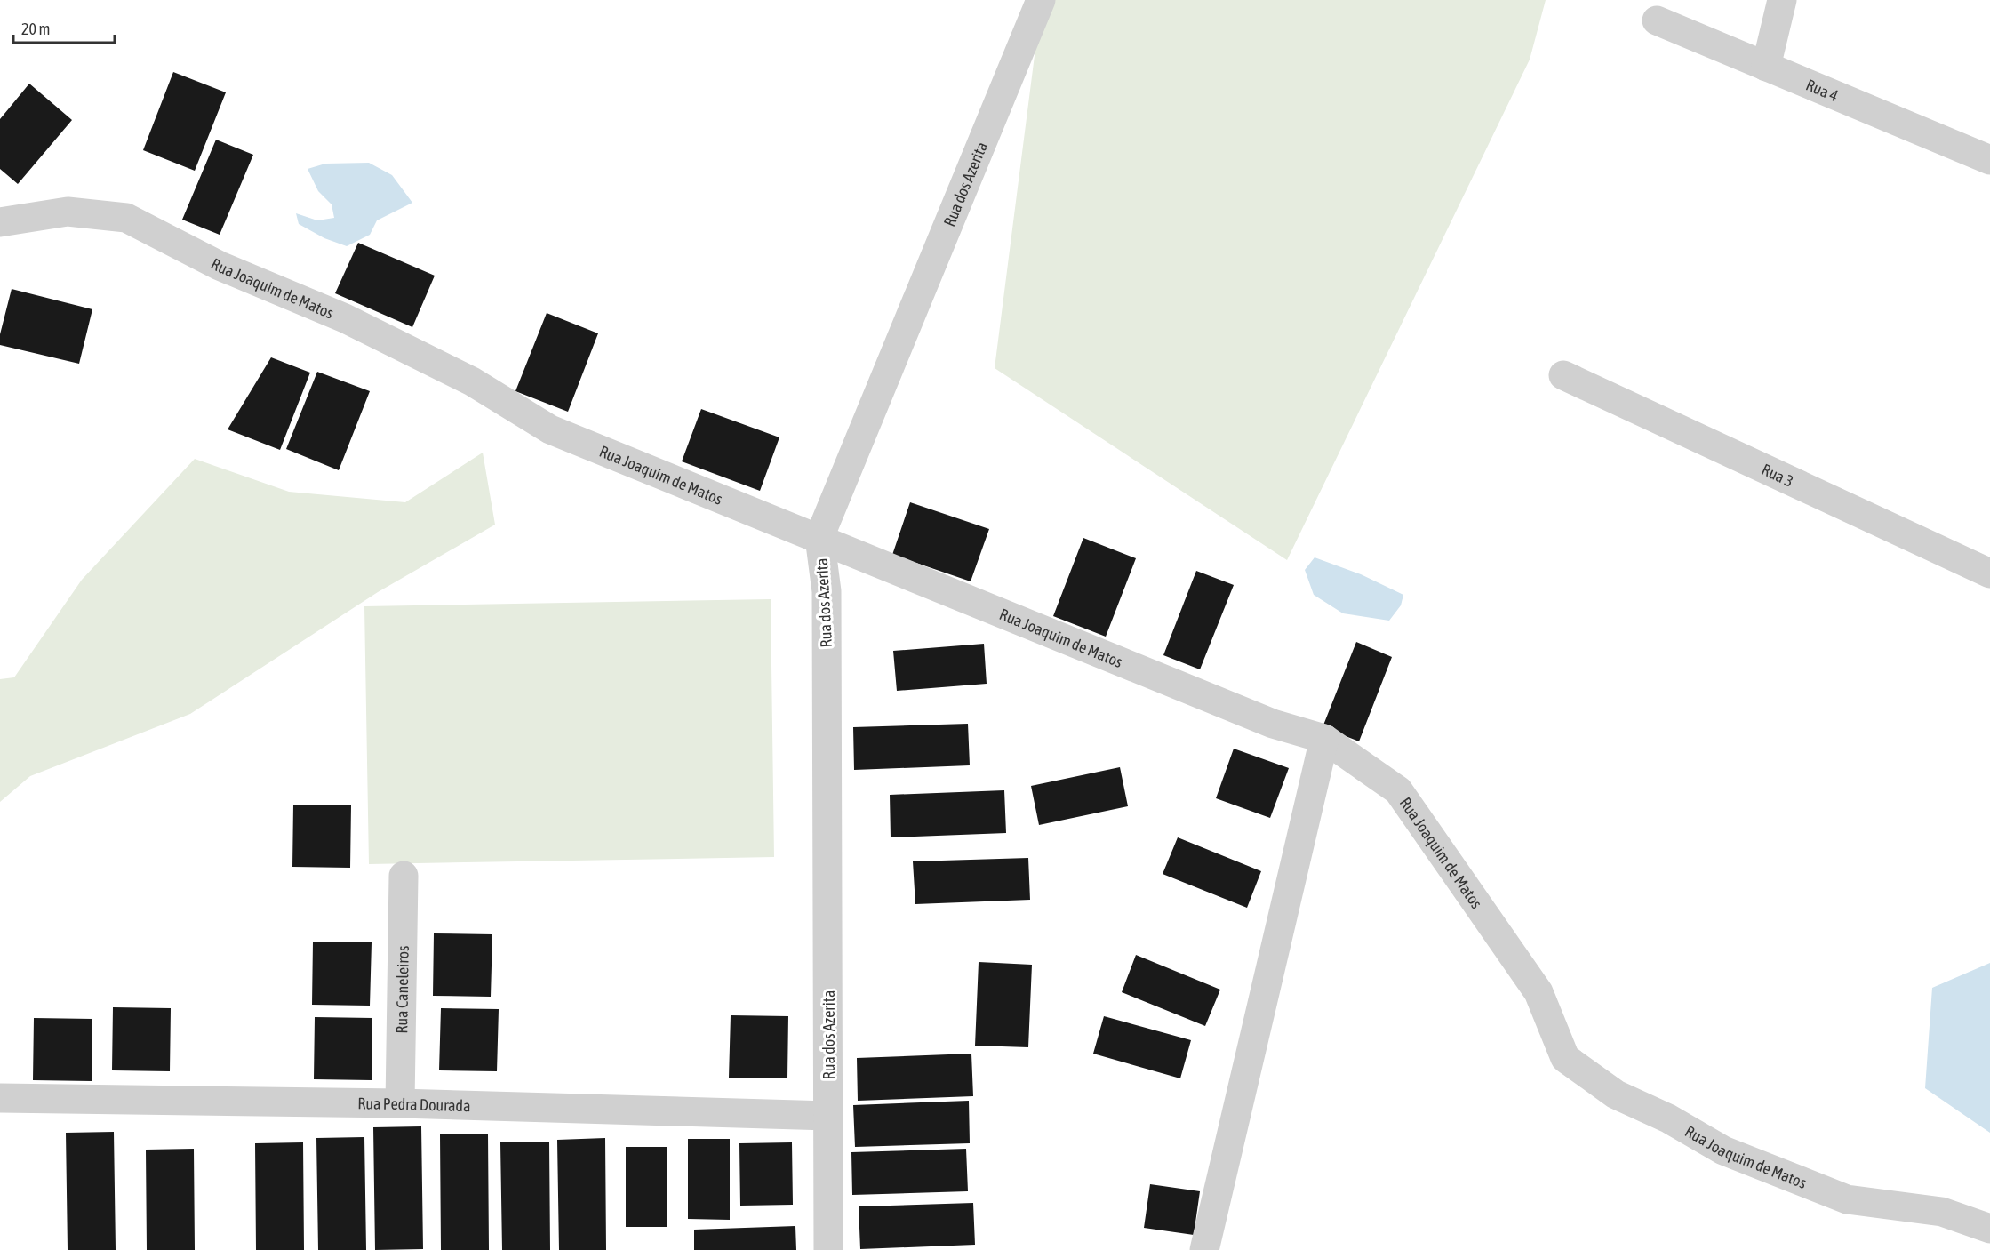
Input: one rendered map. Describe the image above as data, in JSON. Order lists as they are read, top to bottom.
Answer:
{
  "streets": {
    "street": [
      "Rua 4",
      "Rua dos Azerita",
      "Rua Joaquim de Matos",
      "Rua 3",
      "Rua Caneleiros",
      "Rua Pedra Dourada"
    ]
  },
  "crossings": [
    ["Rua dos Azerita", "Rua Joaquim de Matos"],
    ["Rua dos Azerita", "Rua Pedra Dourada"],
    ["Rua Caneleiros", "Rua Pedra Dourada"]
  ],
  "scale_bar": "20 m"
}
